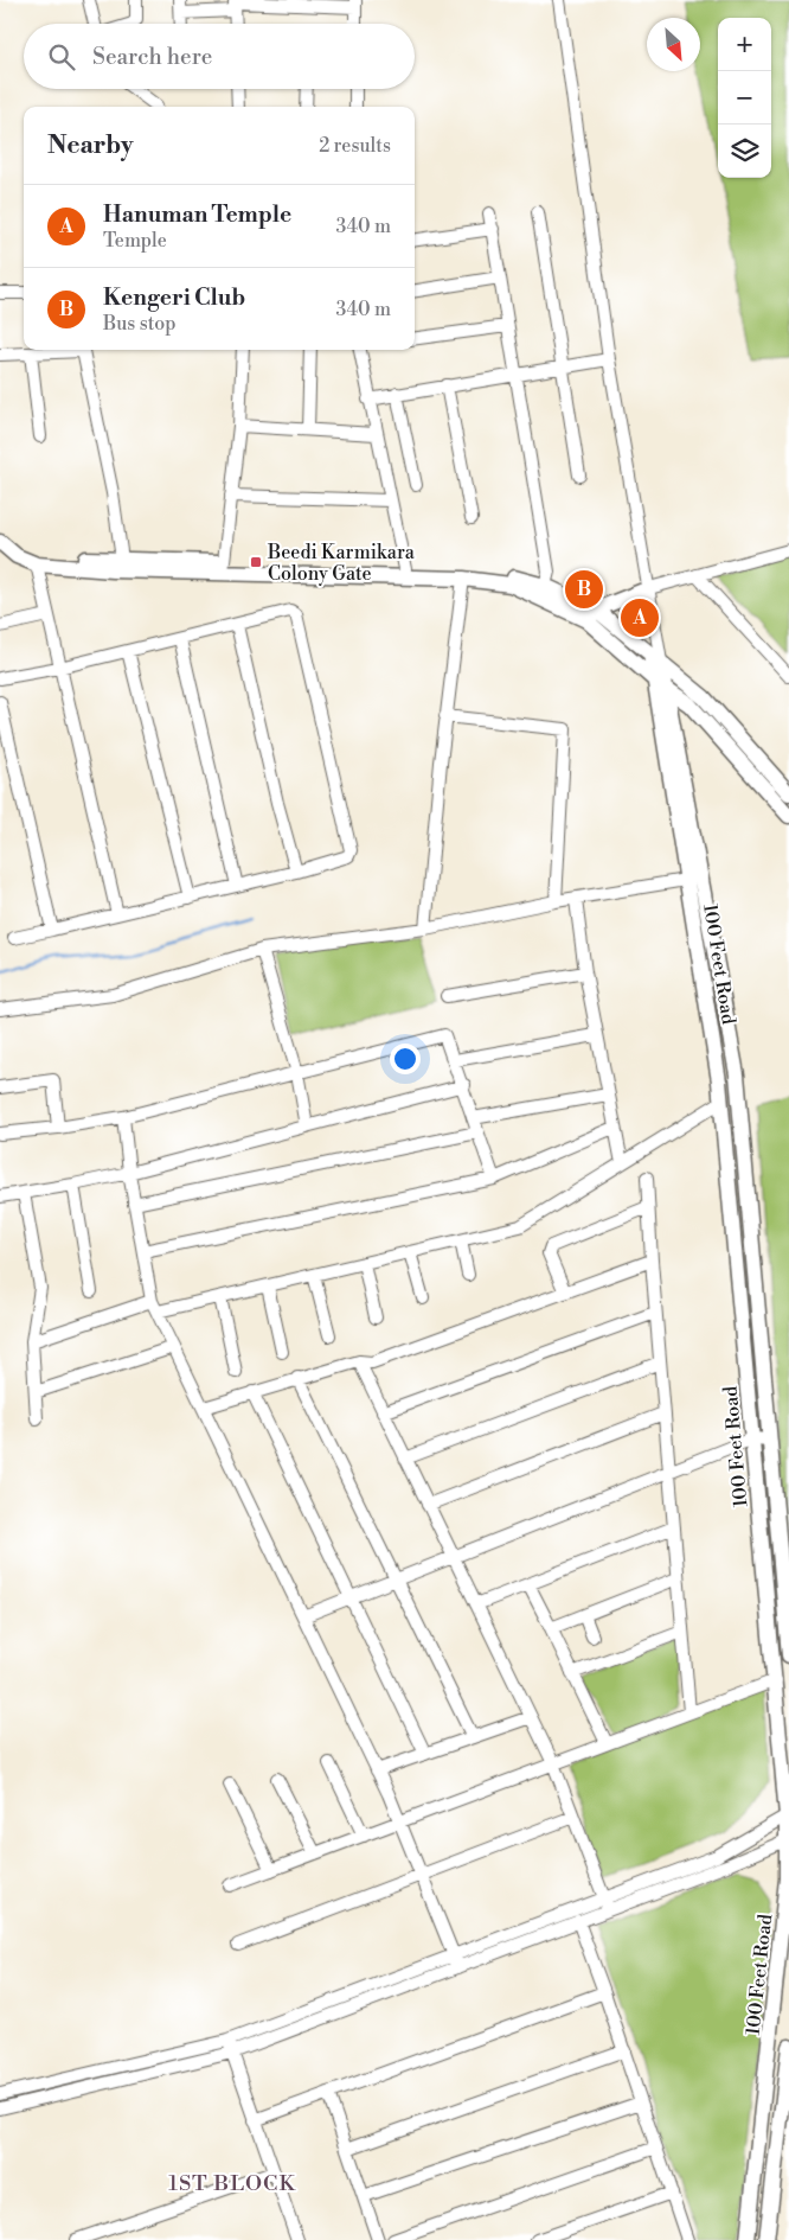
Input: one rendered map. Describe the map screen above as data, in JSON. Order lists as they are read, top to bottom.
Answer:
{
  "streets": {
    "main road": ["100 Feet Road"]
  },
  "districts": ["1ST BLOCK"],
  "places": {
    "transit": ["Beedi Karmikara Colony Gate"]
  },
  "north": "bottom right",
  "page": {
    "map_buttons": ["+", "−"],
    "search": "Search here",
    "heading": ["Nearby", "2 results"],
    "list": [
      {
        "mark": "A",
        "name": "Hanuman Temple",
        "note": "Temple",
        "value": "340 m"
      },
      {
        "mark": "B",
        "name": "Kengeri Club",
        "note": "Bus stop",
        "value": "340 m"
      }
    ],
    "pins": ["B", "A"]
  }
}
